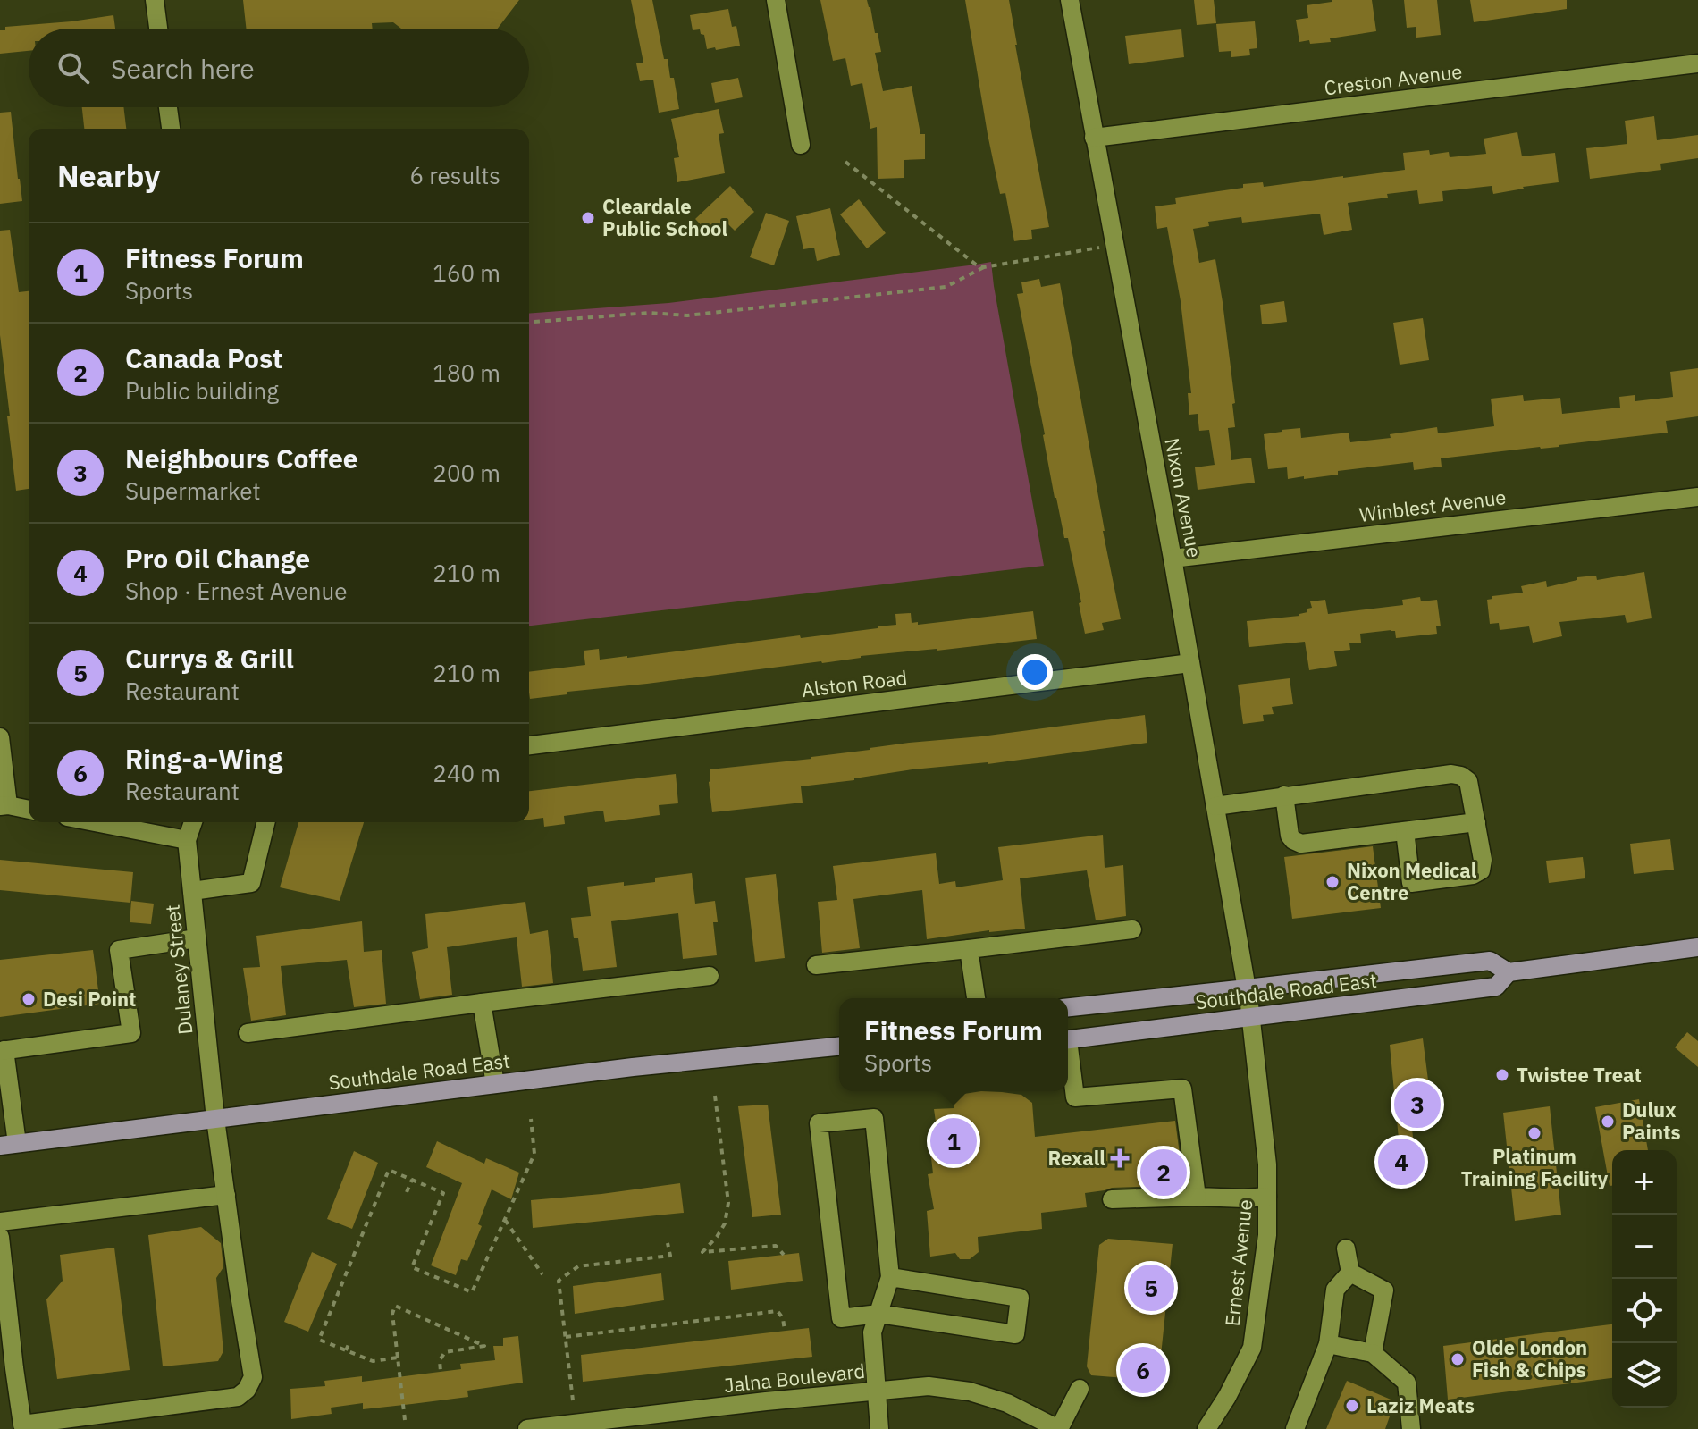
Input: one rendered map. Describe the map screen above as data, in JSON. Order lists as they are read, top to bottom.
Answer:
{
  "streets": {
    "main road": ["Southdale Road East"],
    "street": [
      "Creston Avenue",
      "Nixon Avenue",
      "Winblest Avenue",
      "Alston Road",
      "Dulaney Street",
      "Ernest Avenue",
      "Jalna Boulevard"
    ]
  },
  "crossings": [
    ["Creston Avenue", "Nixon Avenue"],
    ["Nixon Avenue", "Winblest Avenue"],
    ["Nixon Avenue", "Alston Road"],
    ["Nixon Avenue", "Southdale Road East"],
    ["Nixon Avenue", "Ernest Avenue"],
    ["Dulaney Street", "Southdale Road East"],
    ["Southdale Road East", "Ernest Avenue"]
  ],
  "places": {
    "other": [
      "Cleardale Public School",
      "Nixon Medical Centre",
      "Desi Point",
      "Twistee Treat",
      "Dulux Paints",
      "Platinum Training Facility",
      "Olde London Fish & Chips",
      "Laziz Meats"
    ],
    "health": ["Rexall"]
  },
  "page": {
    "search": "Search here",
    "heading": ["Nearby", "6 results"],
    "list": [
      {
        "mark": "1",
        "name": "Fitness Forum",
        "note": "Sports",
        "value": "160 m"
      },
      {
        "mark": "2",
        "name": "Canada Post",
        "note": "Public building",
        "value": "180 m"
      },
      {
        "mark": "3",
        "name": "Neighbours Coffee",
        "note": "Supermarket",
        "value": "200 m"
      },
      {
        "mark": "4",
        "name": "Pro Oil Change",
        "note": "Shop · Ernest Avenue",
        "value": "210 m"
      },
      {
        "mark": "5",
        "name": "Currys & Grill",
        "note": "Restaurant",
        "value": "210 m"
      },
      {
        "mark": "6",
        "name": "Ring-a-Wing",
        "note": "Restaurant",
        "value": "240 m"
      }
    ],
    "popup": ["Fitness Forum", "Sports"],
    "pins": [
      "3",
      "1",
      "4",
      "2",
      "5",
      "6"
    ],
    "map_buttons": ["+", "−"]
  }
}
